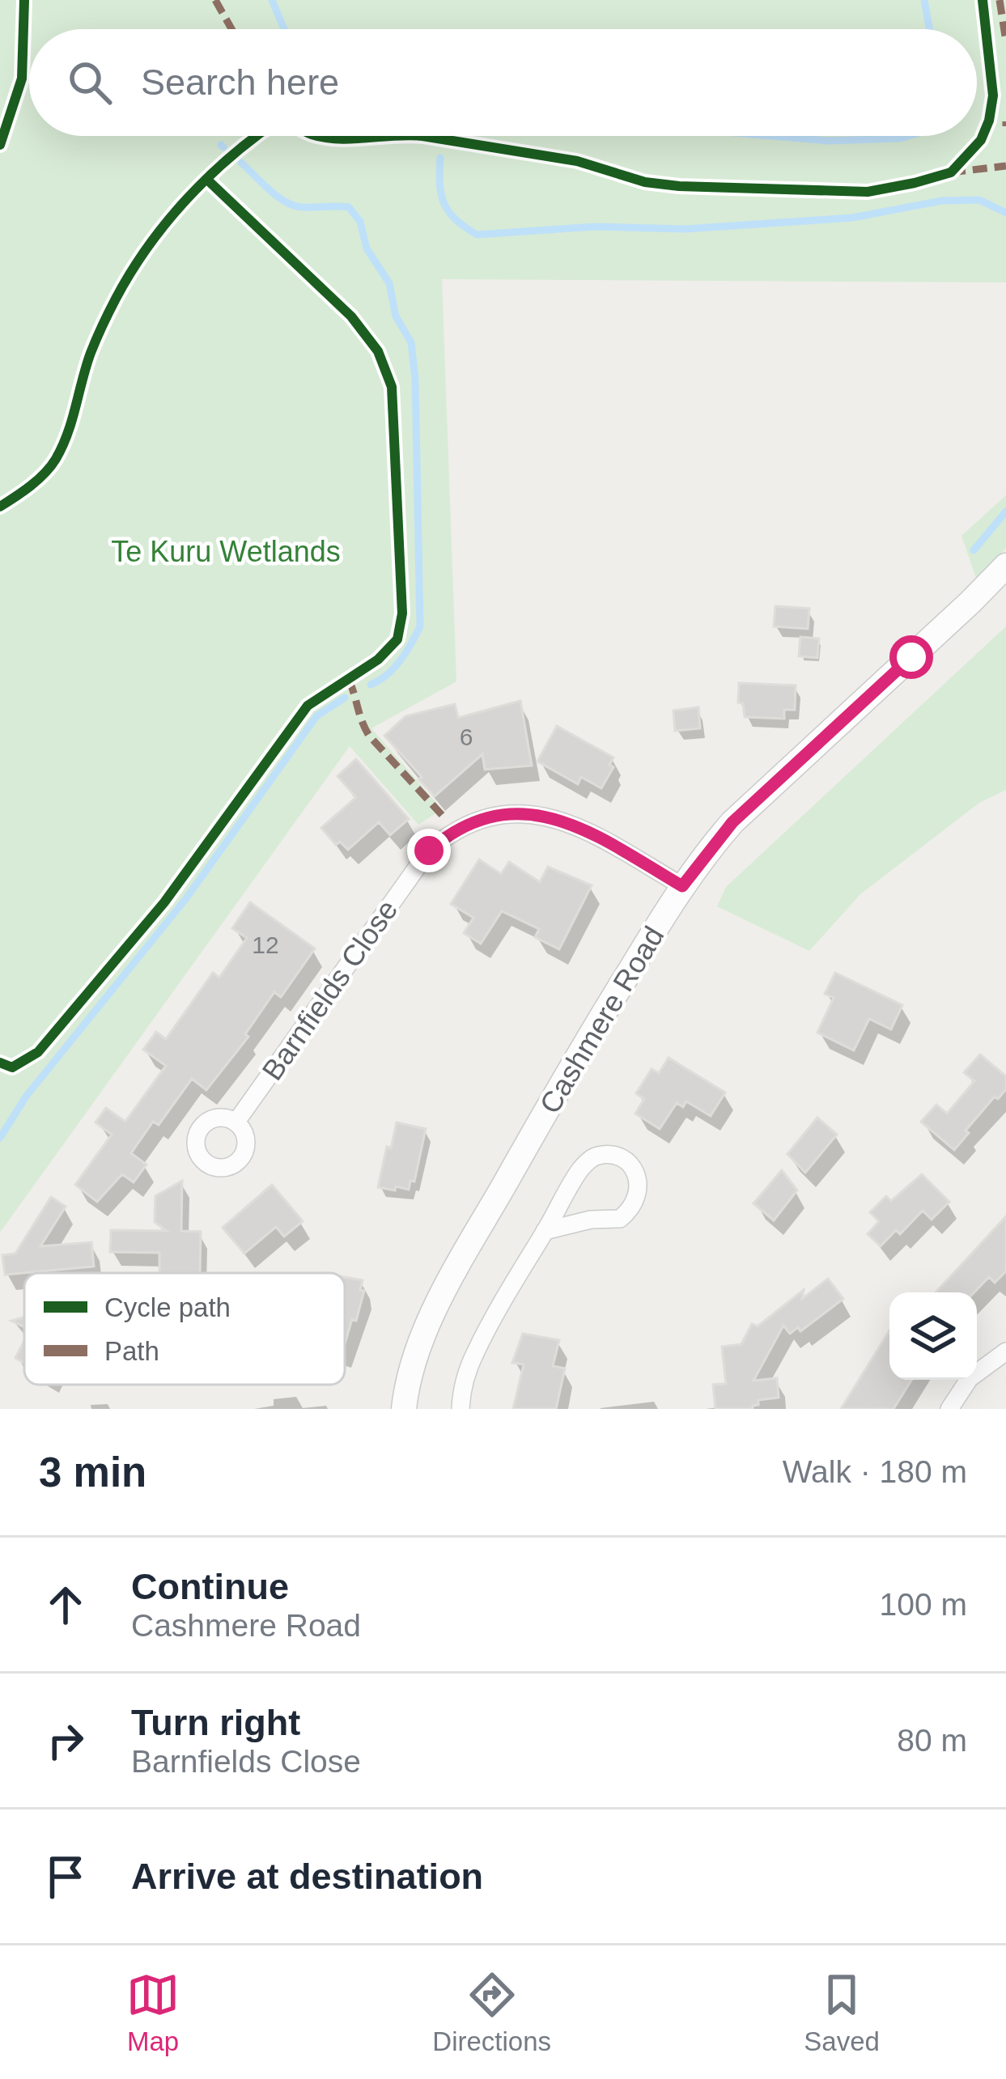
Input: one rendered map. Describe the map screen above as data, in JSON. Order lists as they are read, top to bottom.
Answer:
{
  "streets": {
    "street": ["Barnfields Close", "Cashmere Road"]
  },
  "crossings": [
    ["Barnfields Close", "Cashmere Road"]
  ],
  "parks": ["Te Kuru Wetlands"],
  "house_numbers": ["6", "12"],
  "legend": ["Cycle path", "Path"],
  "page": {
    "search": "Search here",
    "heading": ["3 min", "Walk · 180 m"],
    "list": [
      ["Continue", "Cashmere Road", "100 m"],
      ["Turn right", "Barnfields Close", "80 m"],
      "Arrive at destination"
    ],
    "nav": ["Map", "Directions", "Saved"]
  }
}
